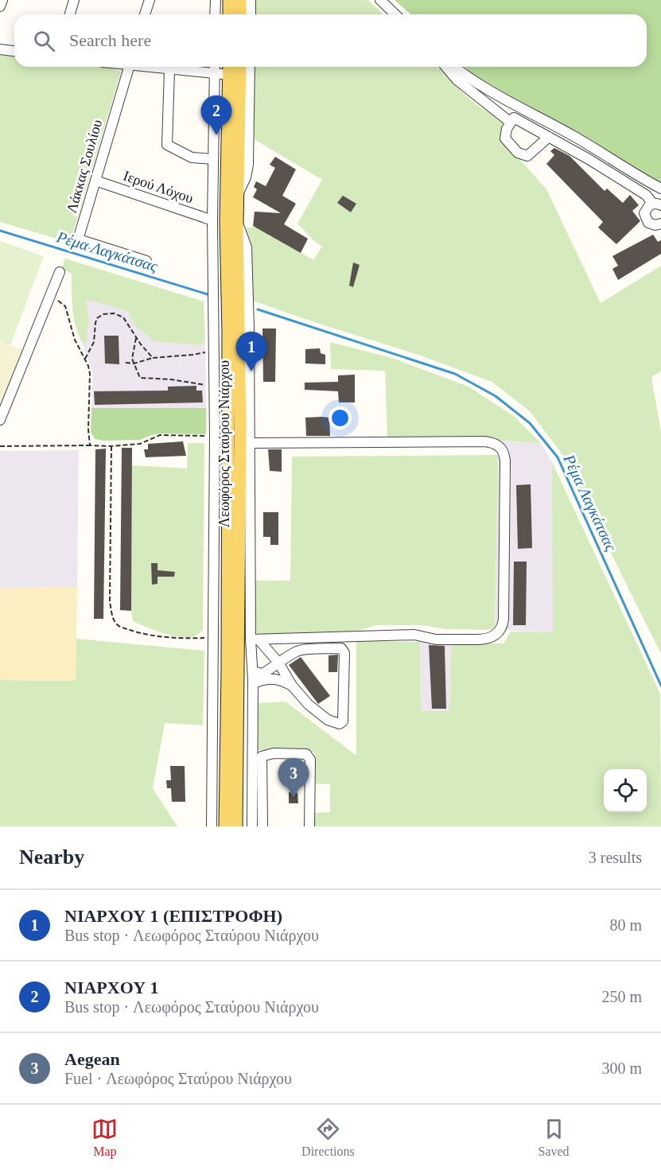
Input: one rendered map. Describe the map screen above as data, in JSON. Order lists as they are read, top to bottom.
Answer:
{
  "streets": {
    "main road": ["Λεωφόρος Σταύρου Νιάρχου"],
    "street": ["Λάκκας Σουλίου", "Ιερού Λόχου"]
  },
  "crossings": [
    ["Λάκκας Σουλίου", "Ιερού Λόχου"]
  ],
  "water": ["Ρέμα Λαγκάτσας"],
  "page": {
    "search": "Search here",
    "pins": ["2", "1", "3"],
    "heading": ["Nearby", "3 results"],
    "list": [
      {
        "mark": "1",
        "name": "ΝΙΑΡΧΟΥ 1 (ΕΠΙΣΤΡΟΦΗ)",
        "note": "Bus stop · Λεωφόρος Σταύρου Νιάρχου",
        "value": "80 m"
      },
      {
        "mark": "2",
        "name": "ΝΙΑΡΧΟΥ 1",
        "note": "Bus stop · Λεωφόρος Σταύρου Νιάρχου",
        "value": "250 m"
      },
      {
        "mark": "3",
        "name": "Aegean",
        "note": "Fuel · Λεωφόρος Σταύρου Νιάρχου",
        "value": "300 m"
      }
    ],
    "nav": ["Map", "Directions", "Saved"]
  }
}
